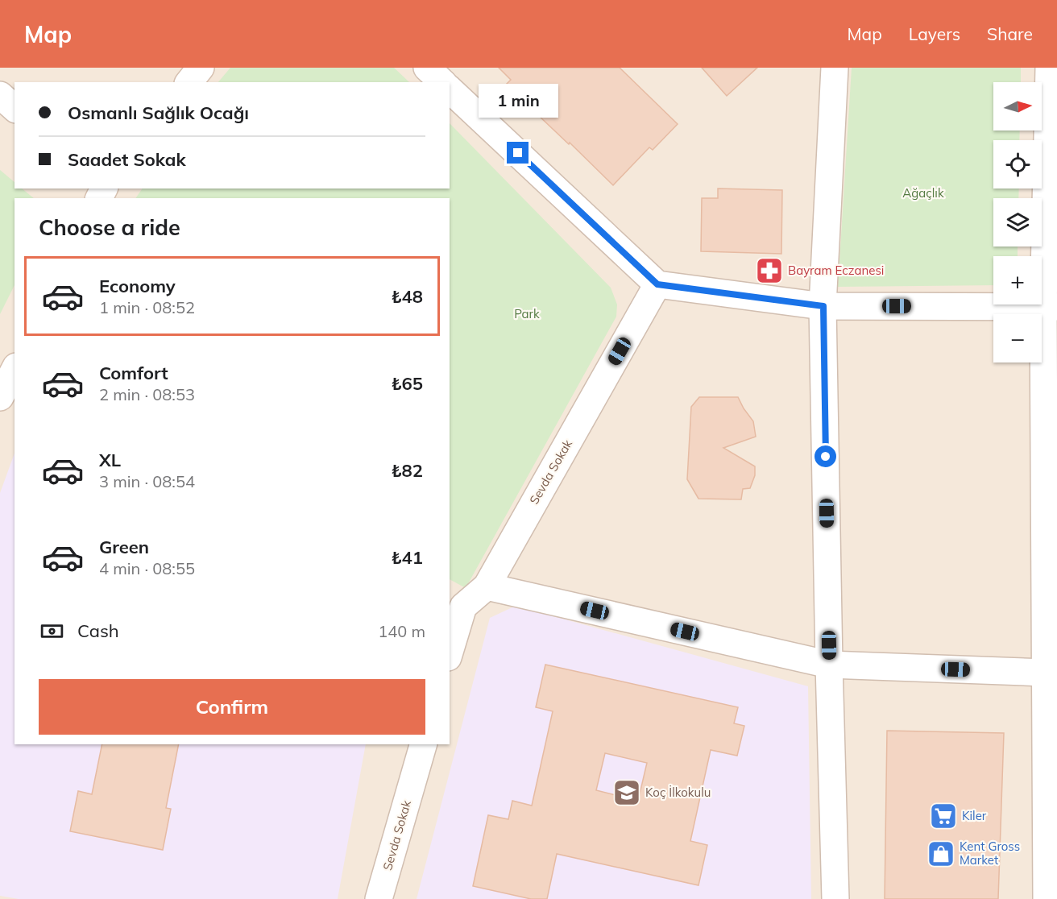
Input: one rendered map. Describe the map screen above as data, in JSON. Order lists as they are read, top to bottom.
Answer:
{
  "streets": {
    "street": ["Sevda Sokak"]
  },
  "parks": ["Ağaçlık", "Park"],
  "places": {
    "pharmacy": ["Bayram Eczanesi"],
    "school or university": ["Koç İlkokulu"],
    "supermarket": ["Kiler"],
    "shop": ["Kent Gross Market"]
  },
  "north": "right",
  "page": {
    "header": "Map",
    "nav": ["Map", "Layers", "Share"],
    "map_buttons": ["+", "−"],
    "banner": ["Osmanlı Sağlık Ocağı", "Saadet Sokak"],
    "bubble": "1 min",
    "heading": "Choose a ride",
    "list": [
      {
        "name": "Economy",
        "note": "1 min · 08:52",
        "value": "₺48"
      },
      {
        "name": "Comfort",
        "note": "2 min · 08:53",
        "value": "₺65"
      },
      {
        "name": "XL",
        "note": "3 min · 08:54",
        "value": "₺82"
      },
      {
        "name": "Green",
        "note": "4 min · 08:55",
        "value": "₺41"
      }
    ],
    "pay": ["Cash", "140 m"],
    "buttons": "Confirm"
  }
}
